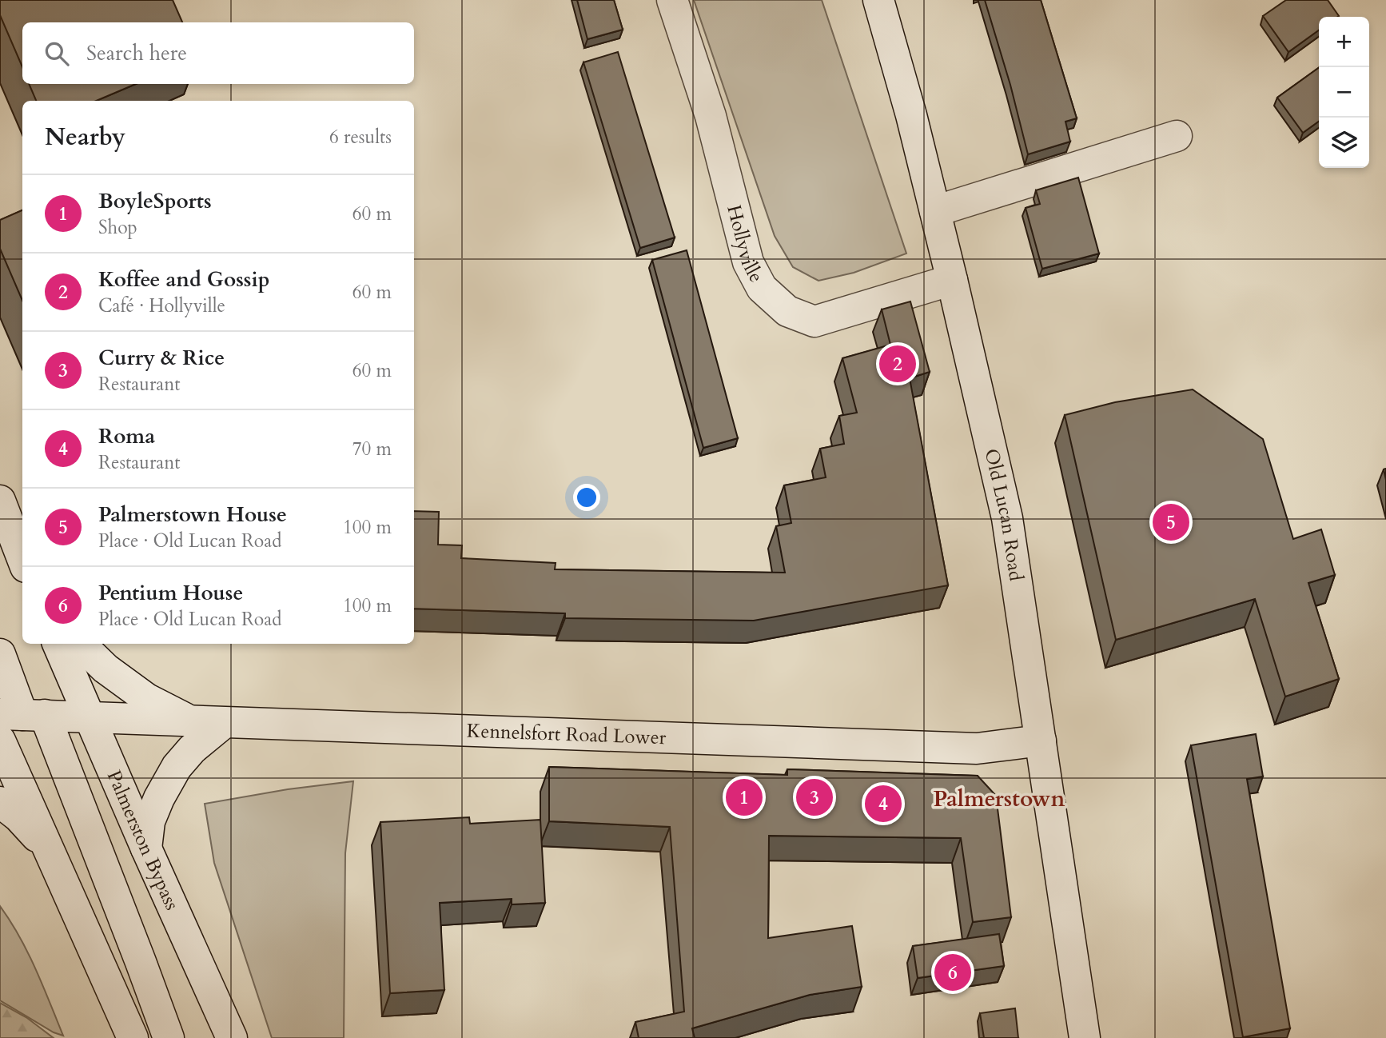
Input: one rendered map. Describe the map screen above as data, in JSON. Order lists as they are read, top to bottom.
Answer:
{
  "streets": {
    "street": [
      "Hollyville",
      "Old Lucan Road",
      "Kennelsfort Road Lower",
      "Palmerston Bypass"
    ]
  },
  "crossings": [
    ["Hollyville", "Old Lucan Road"],
    ["Old Lucan Road", "Kennelsfort Road Lower"],
    ["Kennelsfort Road Lower", "Palmerston Bypass"]
  ],
  "districts": ["Palmerstown"],
  "page": {
    "map_buttons": ["+", "−"],
    "search": "Search here",
    "heading": ["Nearby", "6 results"],
    "list": [
      {
        "mark": "1",
        "name": "BoyleSports",
        "note": "Shop",
        "value": "60 m"
      },
      {
        "mark": "2",
        "name": "Koffee and Gossip",
        "note": "Café · Hollyville",
        "value": "60 m"
      },
      {
        "mark": "3",
        "name": "Curry & Rice",
        "note": "Restaurant",
        "value": "60 m"
      },
      {
        "mark": "4",
        "name": "Roma",
        "note": "Restaurant",
        "value": "70 m"
      },
      {
        "mark": "5",
        "name": "Palmerstown House",
        "note": "Place · Old Lucan Road",
        "value": "100 m"
      },
      {
        "mark": "6",
        "name": "Pentium House",
        "note": "Place · Old Lucan Road",
        "value": "100 m"
      }
    ],
    "pins": [
      "2",
      "5",
      "1",
      "3",
      "4",
      "6"
    ]
  }
}
